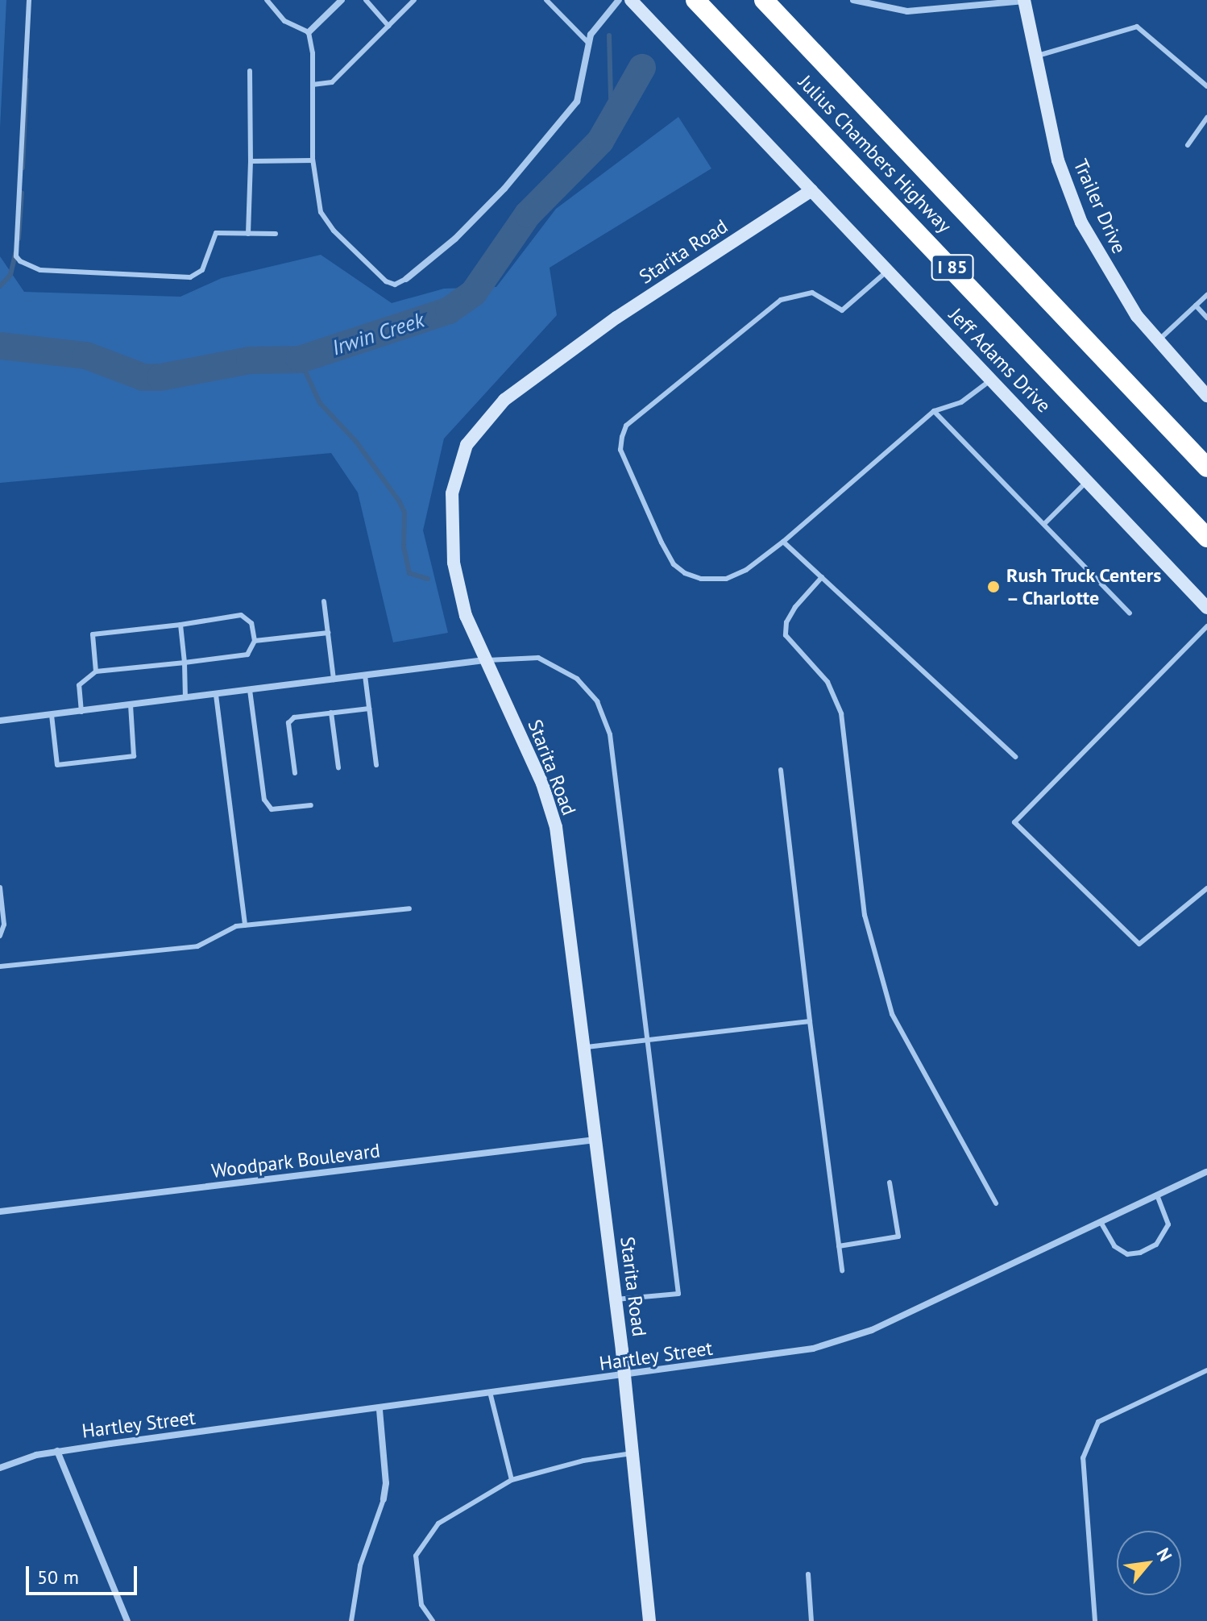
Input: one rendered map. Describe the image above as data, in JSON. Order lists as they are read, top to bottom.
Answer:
{
  "streets": {
    "highway": ["Julius Chambers Highway", "I 85"],
    "street": [
      "Trailer Drive",
      "Starita Road",
      "Jeff Adams Drive",
      "Woodpark Boulevard",
      "Hartley Street"
    ]
  },
  "crossings": [
    ["Starita Road", "Jeff Adams Drive"],
    ["Starita Road", "Woodpark Boulevard"],
    ["Starita Road", "Hartley Street"]
  ],
  "water": ["Irwin Creek"],
  "places": ["Rush Truck Centers – Charlotte"],
  "scale_bar": "50 m",
  "north": "top right"
}
